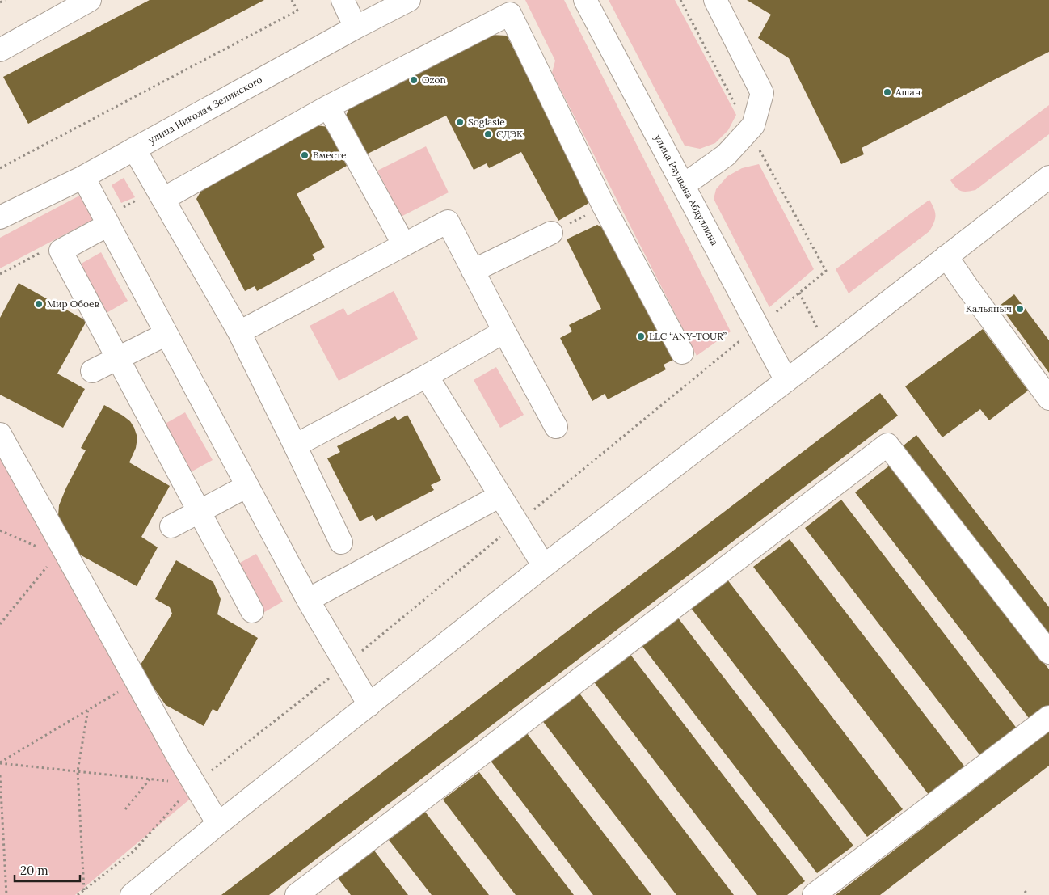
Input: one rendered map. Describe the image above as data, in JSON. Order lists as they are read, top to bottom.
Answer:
{
  "streets": {
    "street": ["улица Николая Зелинского", "улица Раушана Абдуллина"]
  },
  "places": [
    "Ozon",
    "Ашан",
    "Soglasie",
    "СДЭК",
    "Вместе",
    "Мир Обоев",
    "Кальяныч",
    "LLC “ANY-TOUR”"
  ],
  "scale_bar": "20 m"
}
